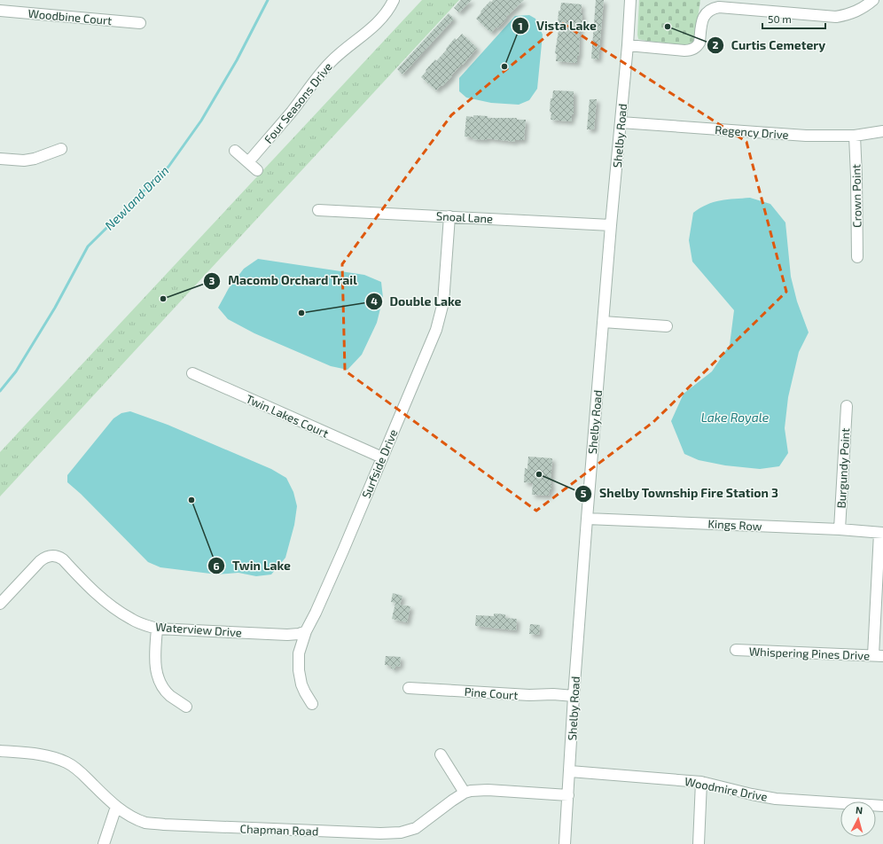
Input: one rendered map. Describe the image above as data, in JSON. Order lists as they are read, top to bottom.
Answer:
{
  "streets": {
    "street": [
      "Woodbine Court",
      "Four Seasons Drive",
      "Regency Drive",
      "Shelby Road",
      "Crown Point",
      "Snoal Lane",
      "Twin Lakes Court",
      "Surfside Drive",
      "Burgundy Point",
      "Kings Row",
      "Waterview Drive",
      "Whispering Pines Drive",
      "Pine Court",
      "Woodmire Drive",
      "Chapman Road"
    ]
  },
  "crossings": [
    ["Regency Drive", "Shelby Road"],
    ["Regency Drive", "Crown Point"],
    ["Shelby Road", "Snoal Lane"],
    ["Shelby Road", "Kings Row"],
    ["Shelby Road", "Pine Court"],
    ["Shelby Road", "Woodmire Drive"],
    ["Shelby Road", "Chapman Road"],
    ["Snoal Lane", "Surfside Drive"],
    ["Twin Lakes Court", "Surfside Drive"],
    ["Surfside Drive", "Waterview Drive"],
    ["Burgundy Point", "Kings Row"]
  ],
  "water": ["Newland Drain", "Lake Royale"],
  "places": [
    "Curtis Cemetery",
    "Vista Lake",
    "Macomb Orchard Trail",
    "Double Lake",
    "Shelby Township Fire Station 3",
    "Twin Lake"
  ],
  "scale_bar": "50 m",
  "north": "top"
}
